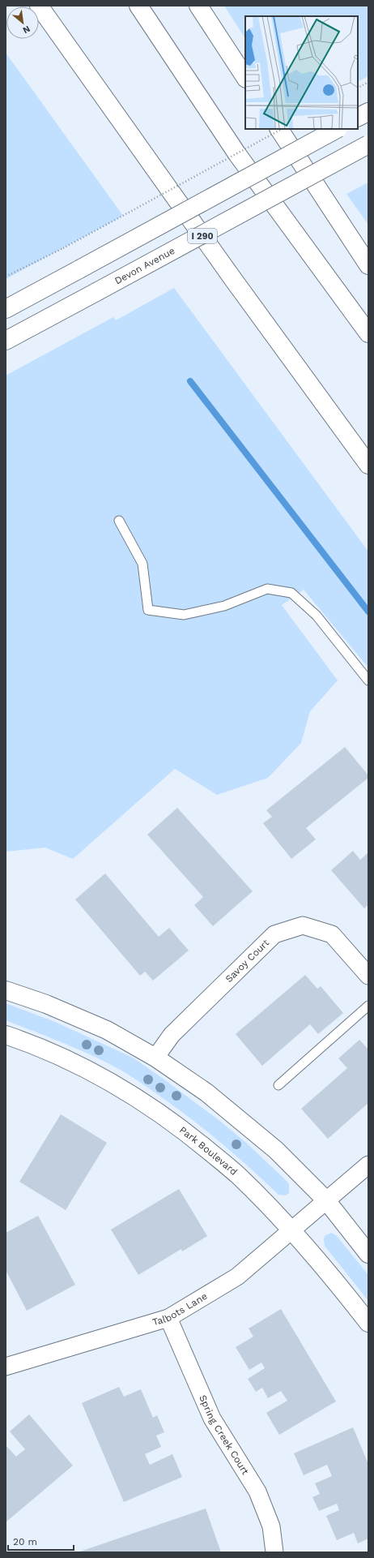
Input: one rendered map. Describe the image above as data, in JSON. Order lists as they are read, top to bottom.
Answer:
{
  "streets": {
    "main road": ["I 290", "Devon Avenue", "Park Boulevard"],
    "street": ["Savoy Court", "Talbots Lane", "Spring Creek Court"]
  },
  "crossings": [
    ["Park Boulevard", "Talbots Lane"],
    ["Talbots Lane", "Spring Creek Court"]
  ],
  "scale_bar": "20 m",
  "north": "bottom right"
}
